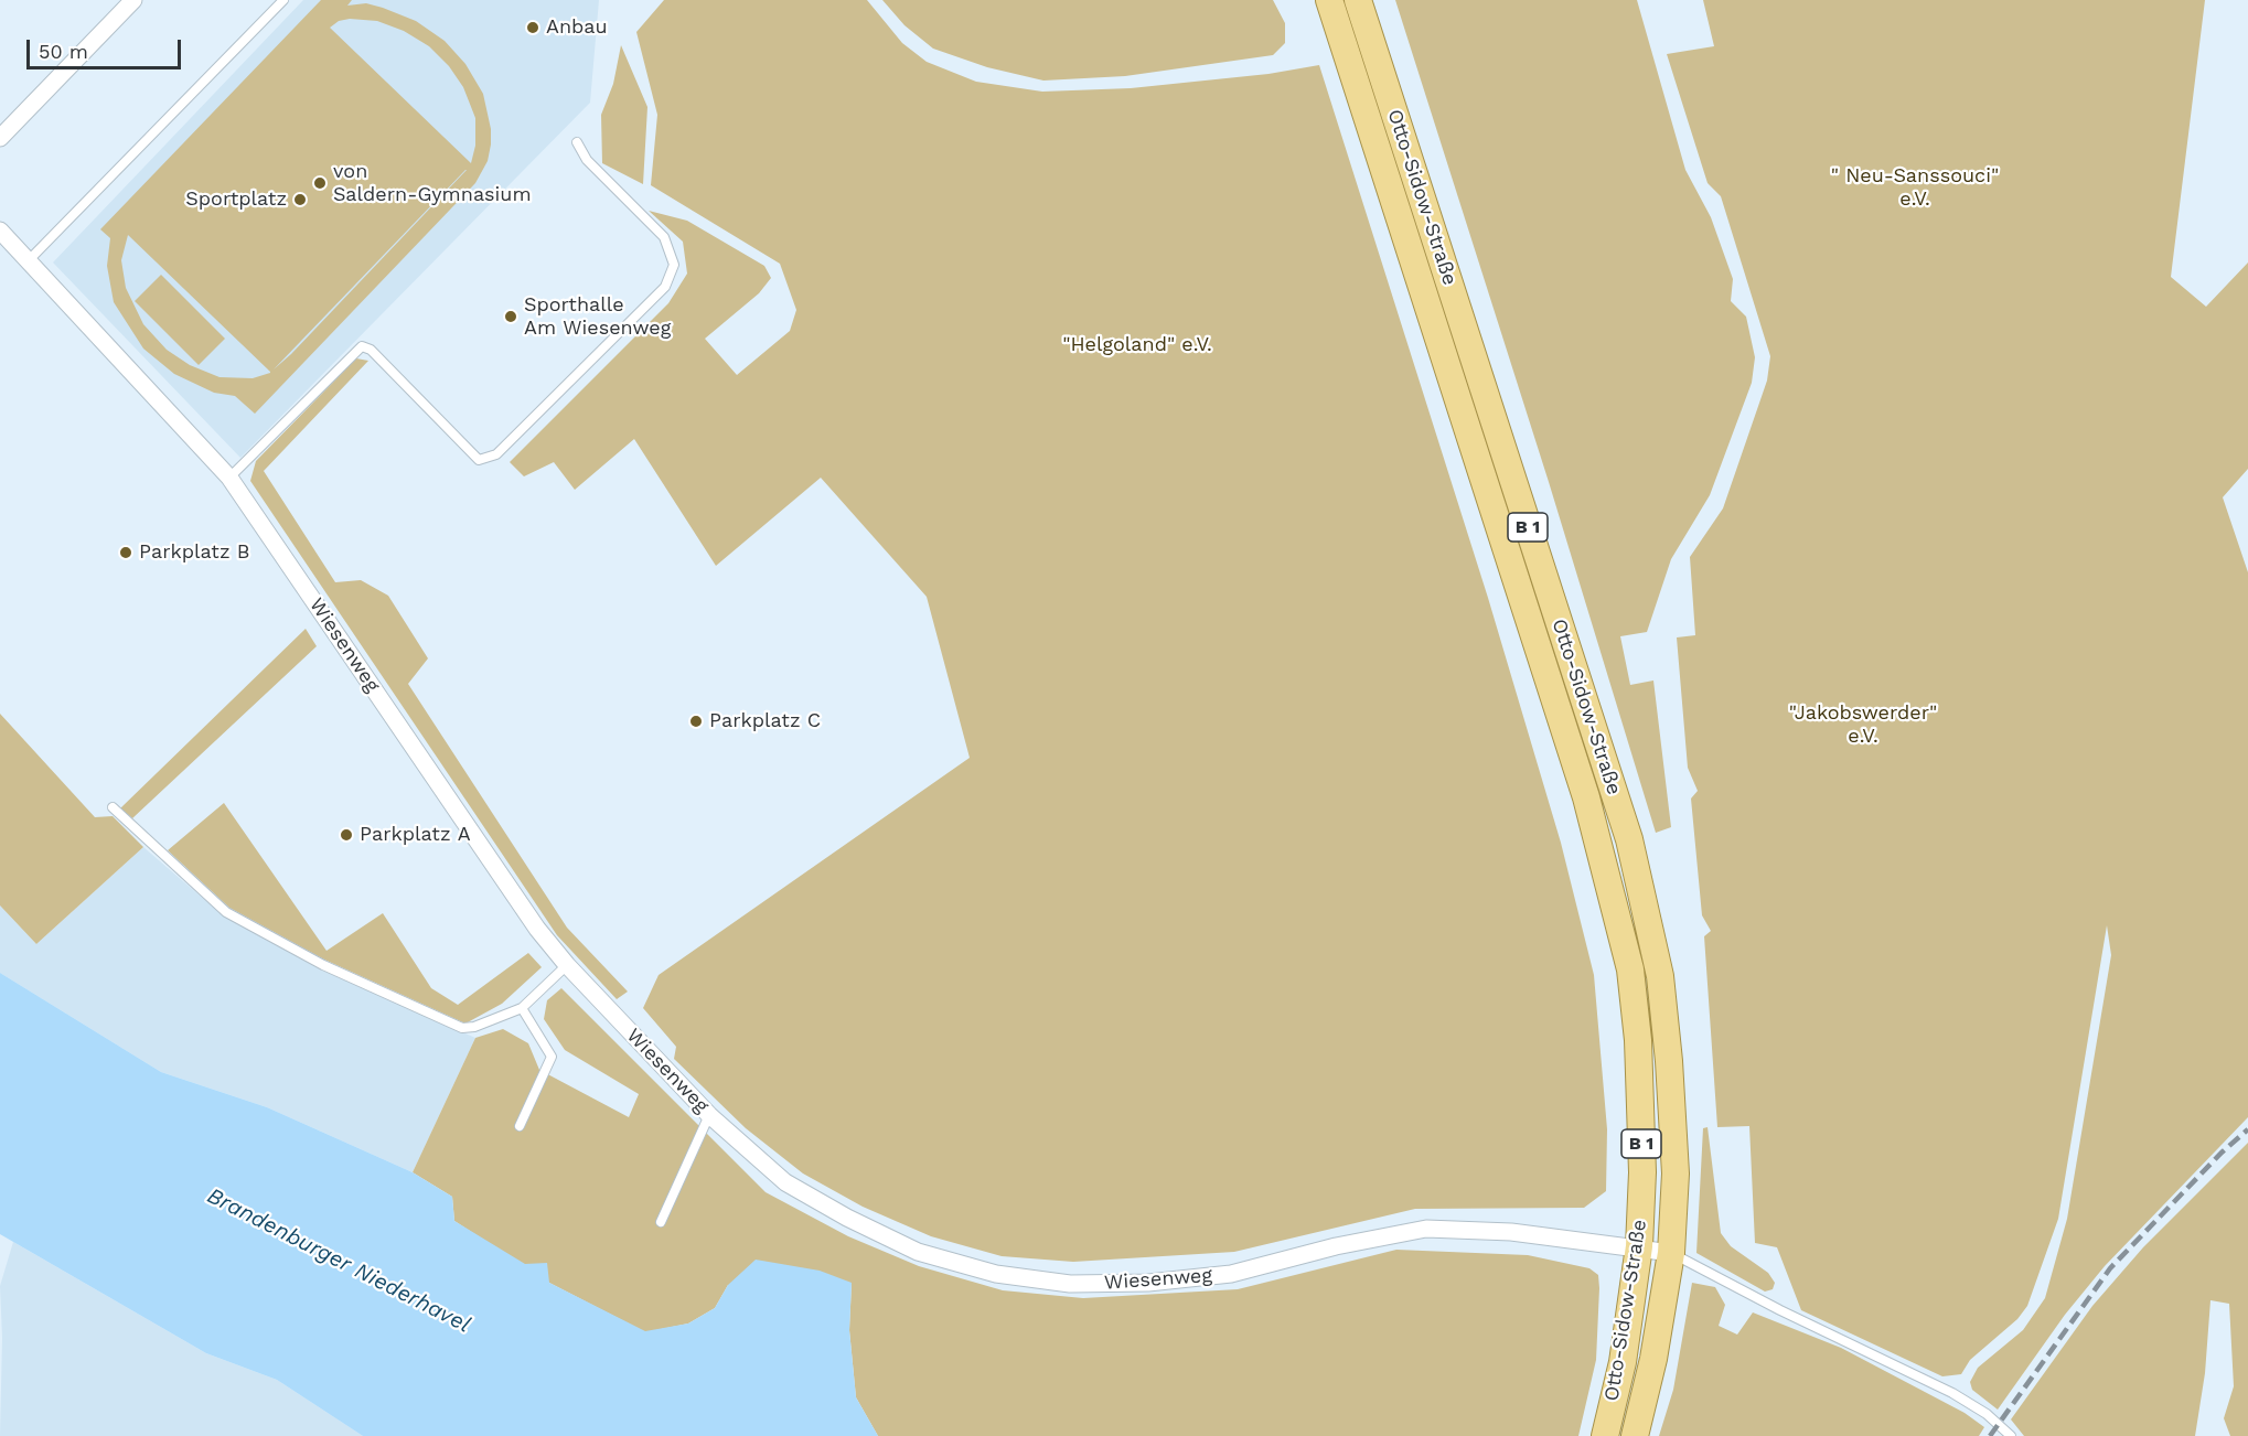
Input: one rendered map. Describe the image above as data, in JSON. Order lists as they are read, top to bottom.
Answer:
{
  "streets": {
    "main road": ["Otto-Sidow-Straße", "B 1"],
    "street": ["Wiesenweg"]
  },
  "crossings": [
    ["Otto-Sidow-Straße", "Wiesenweg"]
  ],
  "water": ["Brandenburger Niederhavel"],
  "parks": ["\" Neu-Sanssouci\" e.V.", "\"Helgoland\" e.V.", "\"Jakobswerder\" e.V."],
  "places": [
    "Anbau",
    "von Saldern-Gymnasium",
    "Sportplatz",
    "Sporthalle Am Wiesenweg",
    "Parkplatz B",
    "Parkplatz C",
    "Parkplatz A"
  ],
  "scale_bar": "50 m"
}
